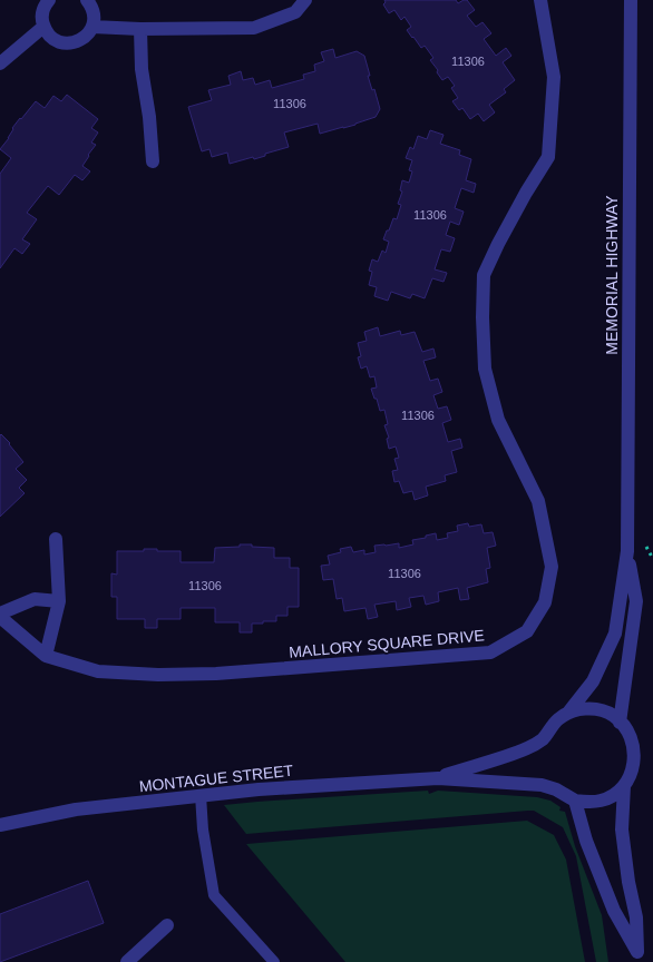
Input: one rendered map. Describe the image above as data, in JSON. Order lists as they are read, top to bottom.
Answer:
{
  "streets": {
    "street": ["MEMORIAL HIGHWAY", "MALLORY SQUARE DRIVE", "MONTAGUE STREET"]
  },
  "crossings": [
    ["MEMORIAL HIGHWAY", "MONTAGUE STREET"]
  ],
  "house_numbers": [
    "11306",
    "11306",
    "11306",
    "11306",
    "11306",
    "11306"
  ]
}
